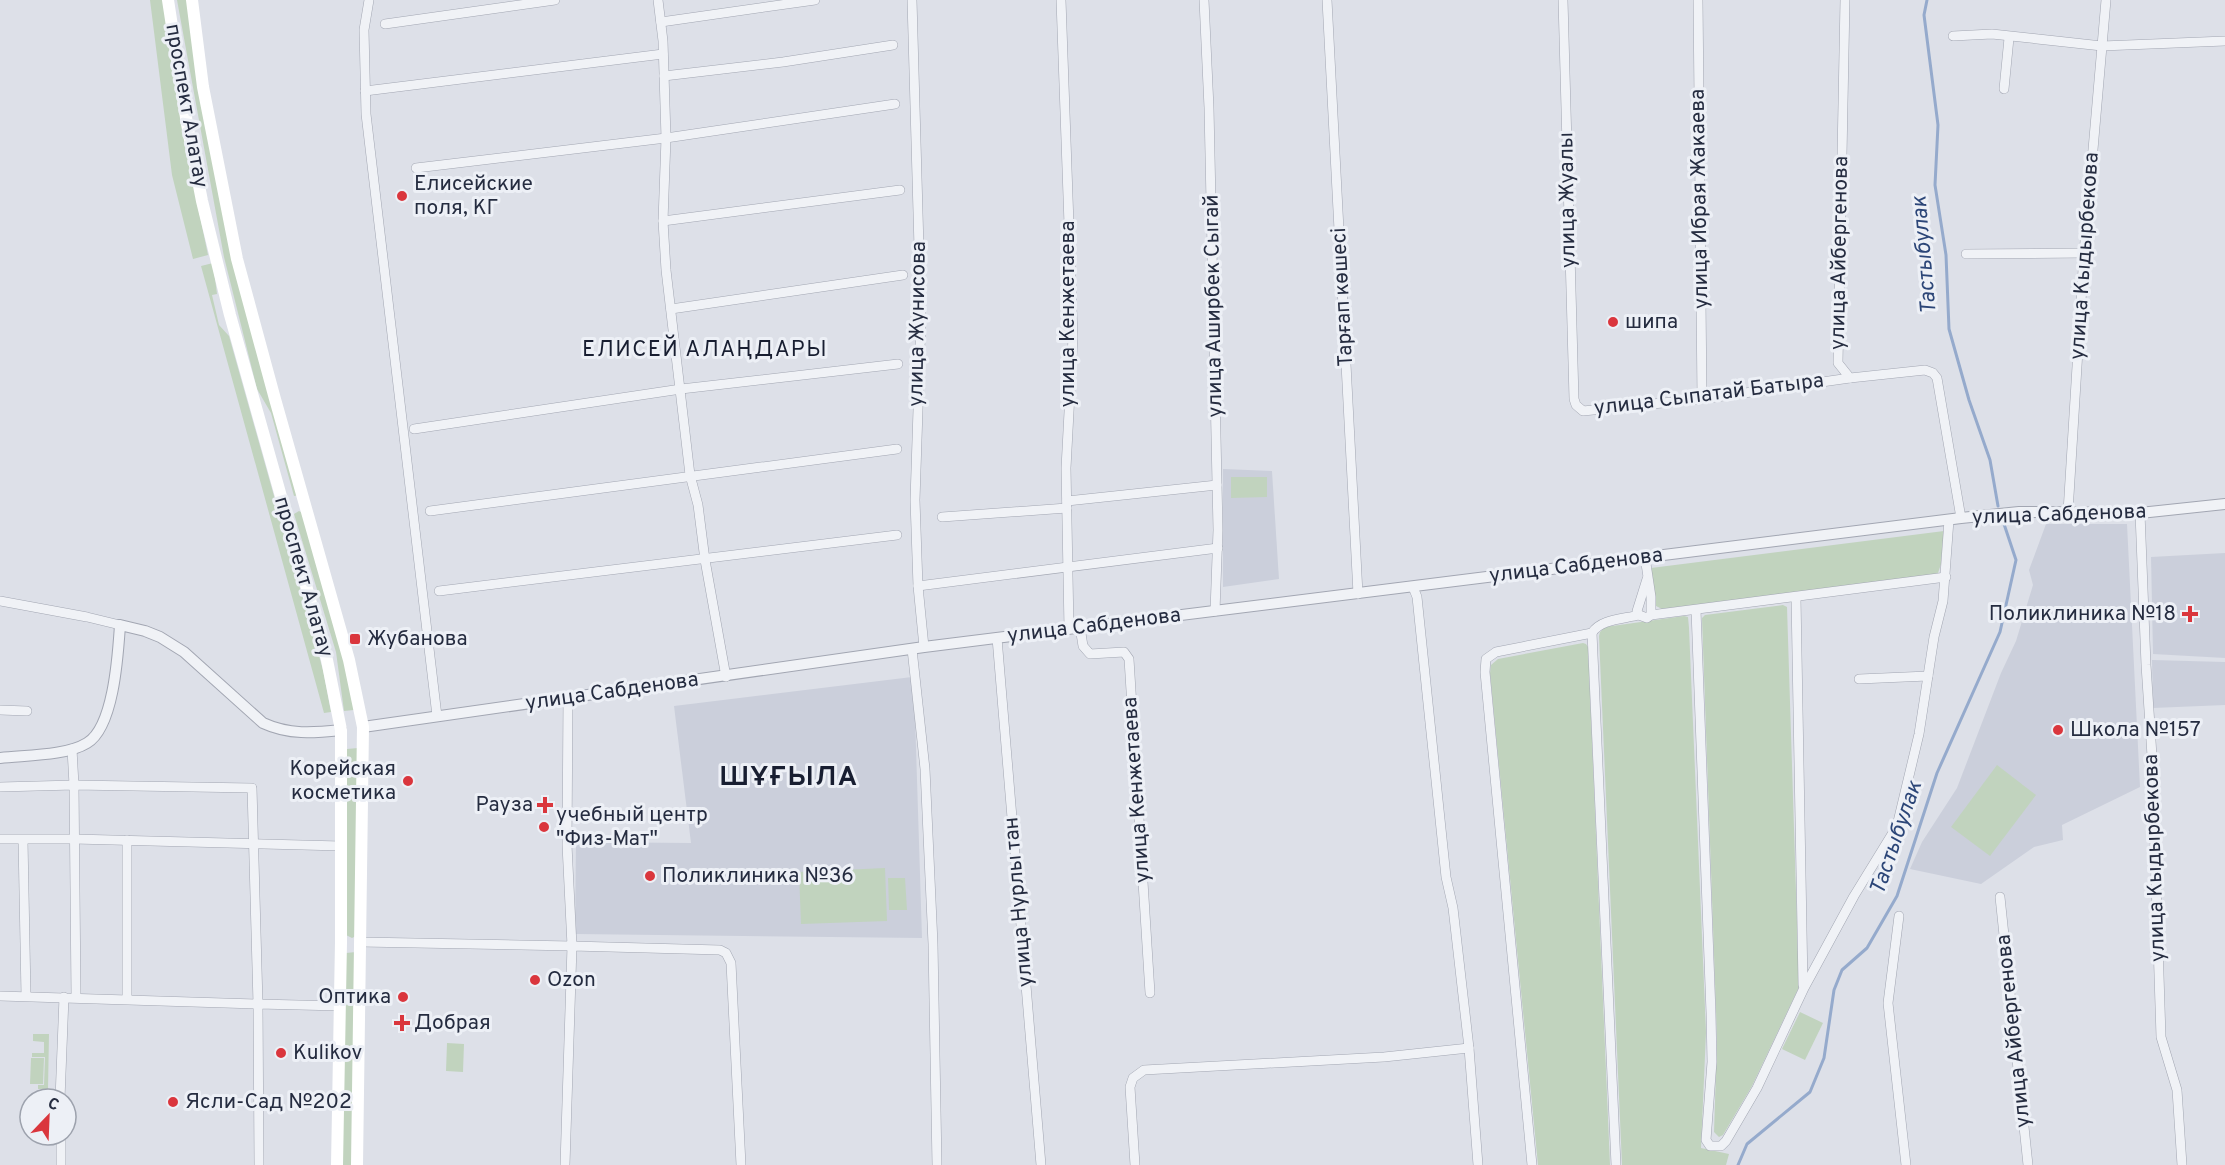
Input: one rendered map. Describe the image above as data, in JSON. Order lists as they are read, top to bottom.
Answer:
{
  "streets": {
    "main road": ["проспект Алатау", "улица Сабденова"],
    "street": [
      "улица Ибрая Жакаева",
      "улица Жуалы",
      "улица Айбергенова",
      "улица Кыдырбекова",
      "Тарғап көшесі",
      "улица Аширбек Сыгай",
      "улица Кенжетаева",
      "улица Жунисова",
      "улица Сыпатай Батыра",
      "улица Нурлы тан"
    ]
  },
  "crossings": [
    ["проспект Алатау", "улица Сабденова"],
    ["улица Ибрая Жакаева", "улица Сыпатай Батыра"],
    ["улица Жуалы", "улица Сыпатай Батыра"],
    ["улица Айбергенова", "улица Сыпатай Батыра"],
    ["улица Айбергенова", "улица Сабденова"],
    ["улица Кыдырбекова", "улица Сабденова"],
    ["Тарғап көшесі", "улица Сабденова"],
    ["улица Аширбек Сыгай", "улица Сабденова"],
    ["улица Кенжетаева", "улица Сабденова"],
    ["улица Жунисова", "улица Сабденова"],
    ["улица Сабденова", "улица Нурлы тан"]
  ],
  "districts": ["ЕЛИСЕЙ АЛАҢДАРЫ", "ШҰҒЫЛА"],
  "water": ["Тастыбулак"],
  "places": {
    "other": [
      "Елисейские поля, КГ",
      "шипа",
      "Школа №157",
      "Корейская косметика",
      "учебный центр \"Физ-Мат\"",
      "Поликлиника №36",
      "Ozon",
      "Оптика",
      "Kulikov",
      "Ясли-Сад №202"
    ],
    "health": ["Поликлиника №18", "Рауза", "Добрая"],
    "transit": ["Жубанова"]
  },
  "north": "top right"
}
